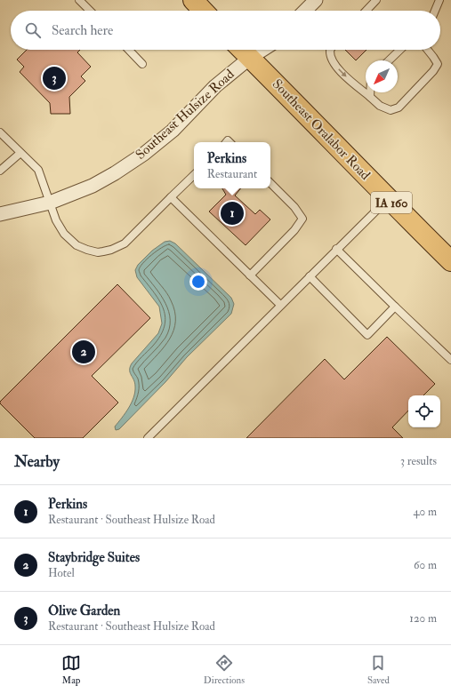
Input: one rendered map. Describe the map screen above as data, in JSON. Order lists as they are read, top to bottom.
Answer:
{
  "streets": {
    "main road": ["Southeast Oralabor Road", "IA 160"],
    "street": ["Southeast Hulsize Road"]
  },
  "crossings": [
    ["Southeast Hulsize Road", "Southeast Oralabor Road"]
  ],
  "north": "bottom left",
  "page": {
    "search": "Search here",
    "pins": ["3", "1", "2"],
    "popup": ["Perkins", "Restaurant"],
    "heading": ["Nearby", "3 results"],
    "list": [
      {
        "mark": "1",
        "name": "Perkins",
        "note": "Restaurant · Southeast Hulsize Road",
        "value": "40 m"
      },
      {
        "mark": "2",
        "name": "Staybridge Suites",
        "note": "Hotel",
        "value": "60 m"
      },
      {
        "mark": "3",
        "name": "Olive Garden",
        "note": "Restaurant · Southeast Hulsize Road",
        "value": "120 m"
      }
    ],
    "nav": ["Map", "Directions", "Saved"]
  }
}
